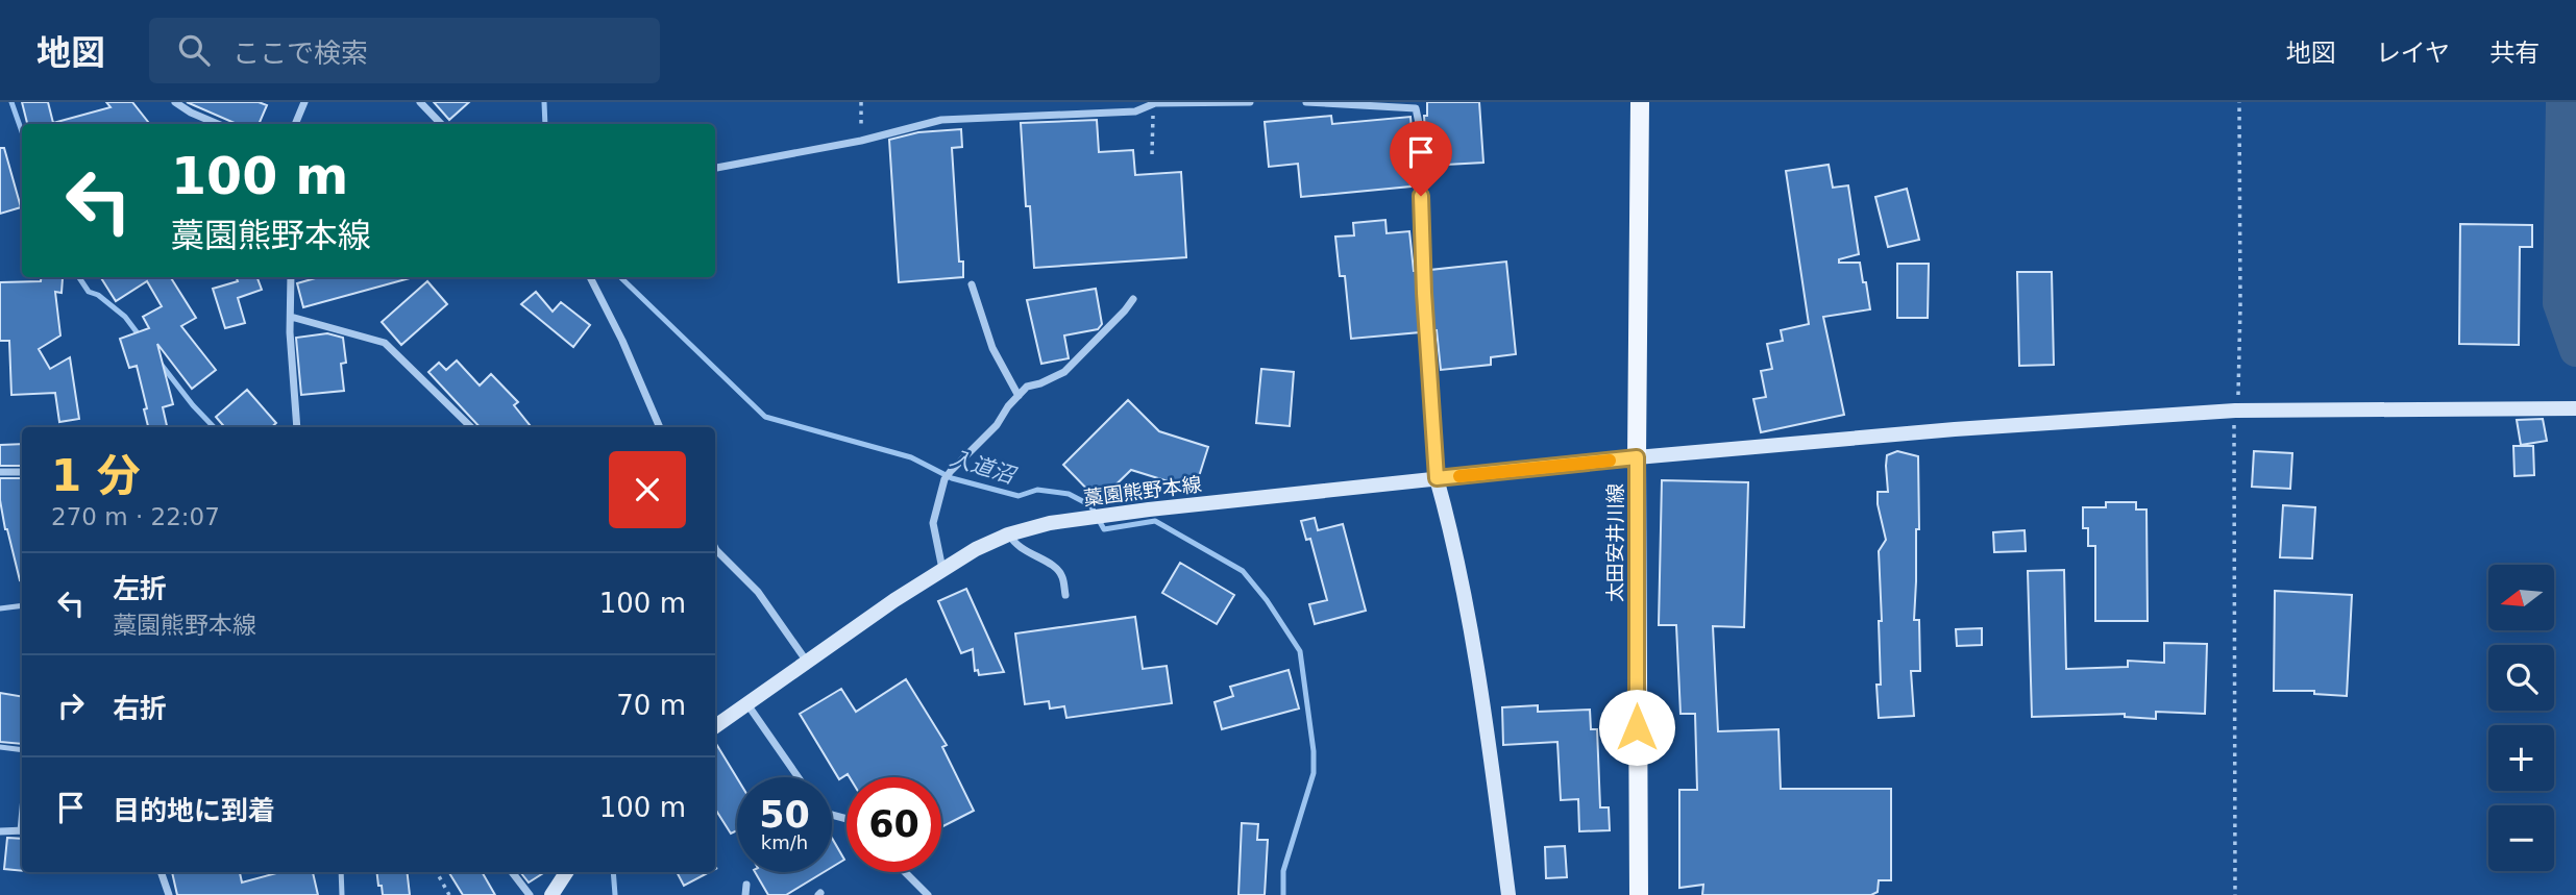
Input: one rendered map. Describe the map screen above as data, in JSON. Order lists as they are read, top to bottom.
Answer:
{
  "streets": {
    "main road": ["太田安井川線"],
    "street": ["藁園熊野本線"]
  },
  "crossings": [
    ["藁園熊野本線", "太田安井川線"]
  ],
  "water": ["入道沼"],
  "north": "left",
  "page": {
    "header": "地図",
    "search": "ここで検索",
    "nav": ["地図", "レイヤ", "共有"],
    "turn": ["100 m", "藁園熊野本線"],
    "heading": ["1 分", "270 m · 22:07"],
    "list": [
      {
        "name": "左折",
        "note": "藁園熊野本線",
        "value": "100 m"
      },
      {
        "name": "右折",
        "value": "70 m"
      },
      {
        "name": "目的地に到着",
        "value": "100 m"
      }
    ],
    "map_buttons": ["+", "−"],
    "speed": "50 km/h",
    "limit": "60"
  }
}
